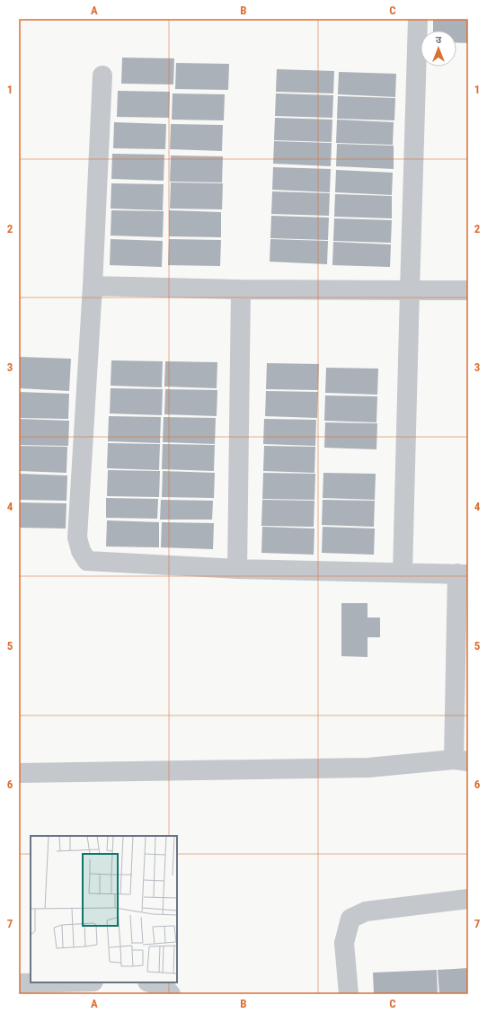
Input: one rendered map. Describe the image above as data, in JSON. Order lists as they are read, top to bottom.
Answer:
{
  "north": "top",
  "grid": {
    "columns": ["A", "B", "C"],
    "rows": [
      "1",
      "2",
      "3",
      "4",
      "5",
      "6",
      "7"
    ]
  }
}
